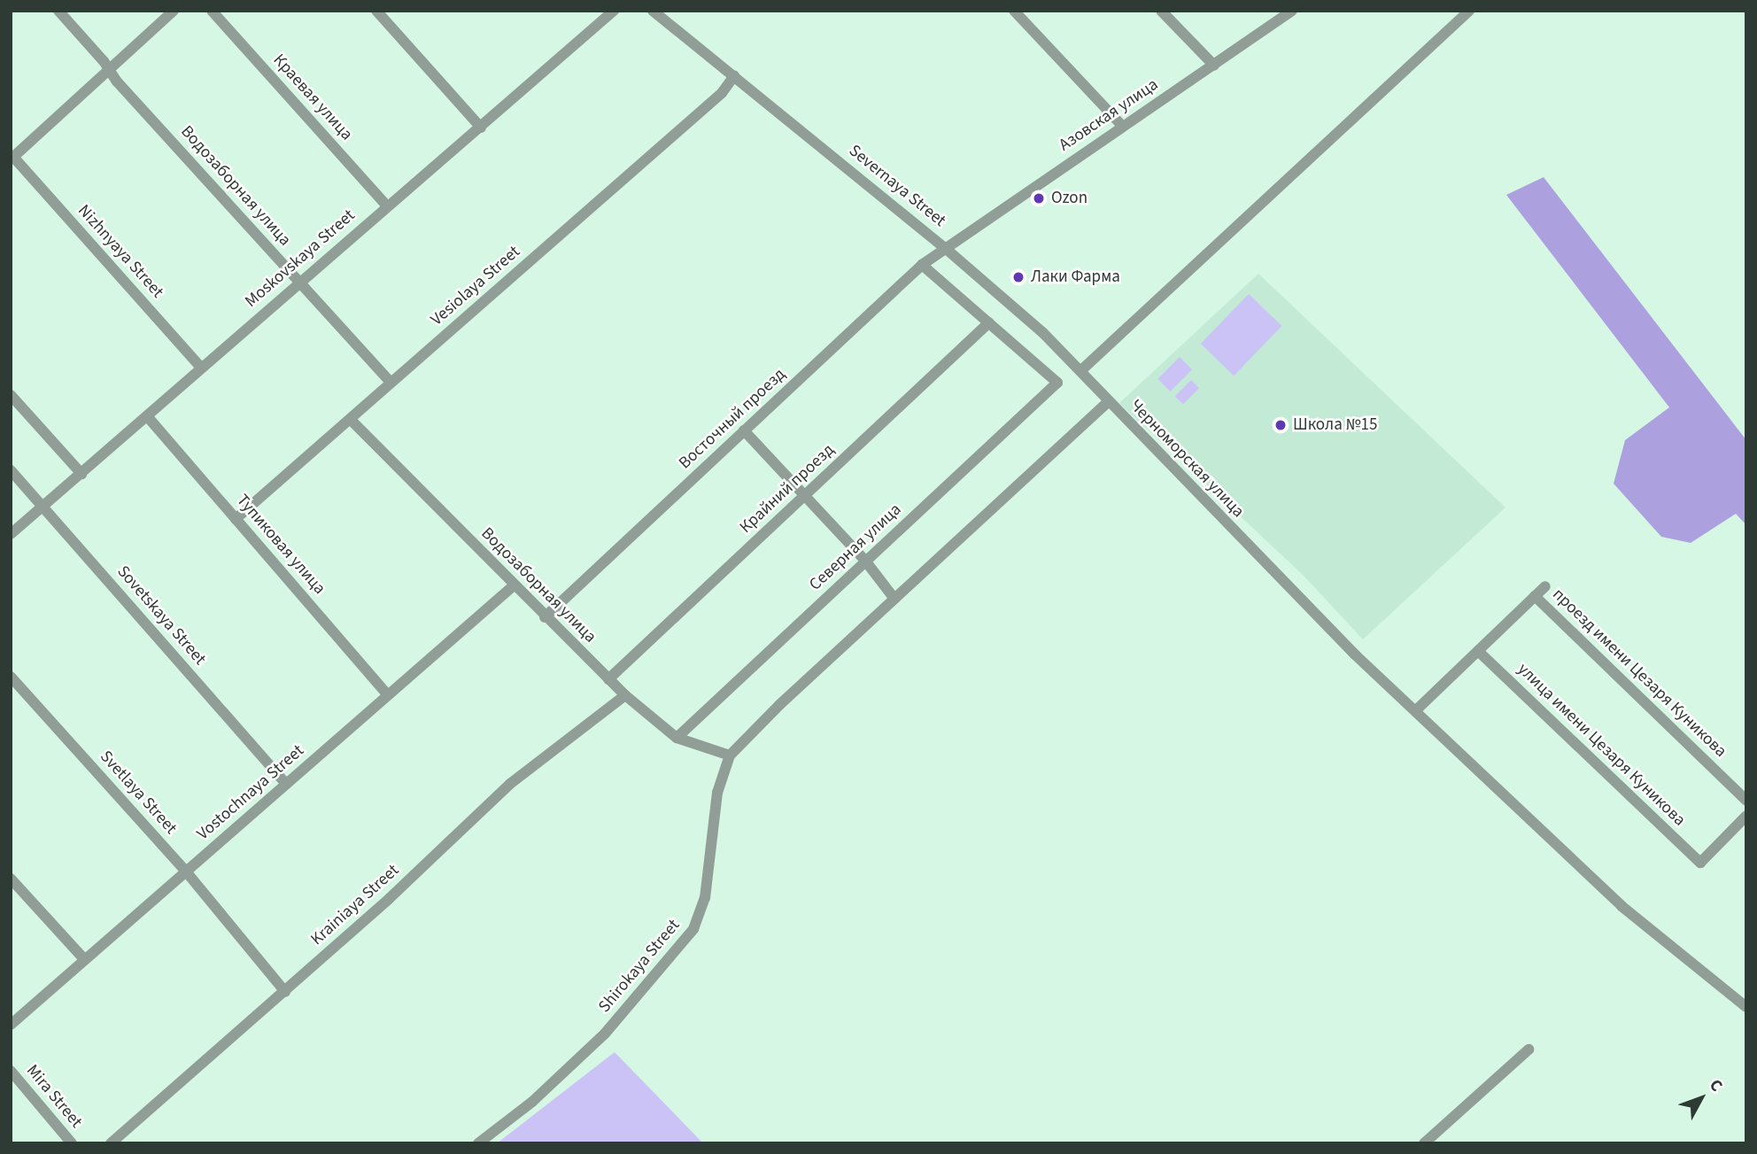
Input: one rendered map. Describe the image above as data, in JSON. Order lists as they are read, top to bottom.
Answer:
{
  "streets": {
    "street": [
      "Краевая улица",
      "Азовская улица",
      "Водозаборная улица",
      "Severnaya Street",
      "Nizhnyaya Street",
      "Moskovskaya Street",
      "Vesiolaya Street",
      "Восточный проезд",
      "Черноморская улица",
      "Крайний проезд",
      "Тупиковая улица",
      "Северная улица",
      "Sovetskaya Street",
      "проезд имени Цезаря Куникова",
      "улица имени Цезаря Куникова",
      "Svetlaya Street",
      "Vostochnaya Street",
      "Krainiaya Street",
      "Shirokaya Street",
      "Mira Street"
    ]
  },
  "crossings": [
    ["Краевая улица", "Moskovskaya Street"],
    ["Азовская улица", "Severnaya Street"],
    ["Азовская улица", "Восточный проезд"],
    ["Водозаборная улица", "Moskovskaya Street"],
    ["Водозаборная улица", "Vesiolaya Street"],
    ["Водозаборная улица", "Восточный проезд"],
    ["Водозаборная улица", "Крайний проезд"],
    ["Водозаборная улица", "Северная улица"],
    ["Водозаборная улица", "Vostochnaya Street"],
    ["Водозаборная улица", "Krainiaya Street"],
    ["Водозаборная улица", "Shirokaya Street"],
    ["Severnaya Street", "Vesiolaya Street"],
    ["Severnaya Street", "Восточный проезд"],
    ["Severnaya Street", "Черноморская улица"],
    ["Nizhnyaya Street", "Moskovskaya Street"],
    ["Moskovskaya Street", "Тупиковая улица"],
    ["Moskovskaya Street", "Sovetskaya Street"],
    ["Vesiolaya Street", "Тупиковая улица"],
    ["Крайний проезд", "Северная улица"],
    ["Тупиковая улица", "Vostochnaya Street"],
    ["Sovetskaya Street", "Vostochnaya Street"],
    ["Svetlaya Street", "Vostochnaya Street"],
    ["Svetlaya Street", "Krainiaya Street"]
  ],
  "places": ["Ozon", "Лаки Фарма", "Школа №15"],
  "north": "top right"
}
